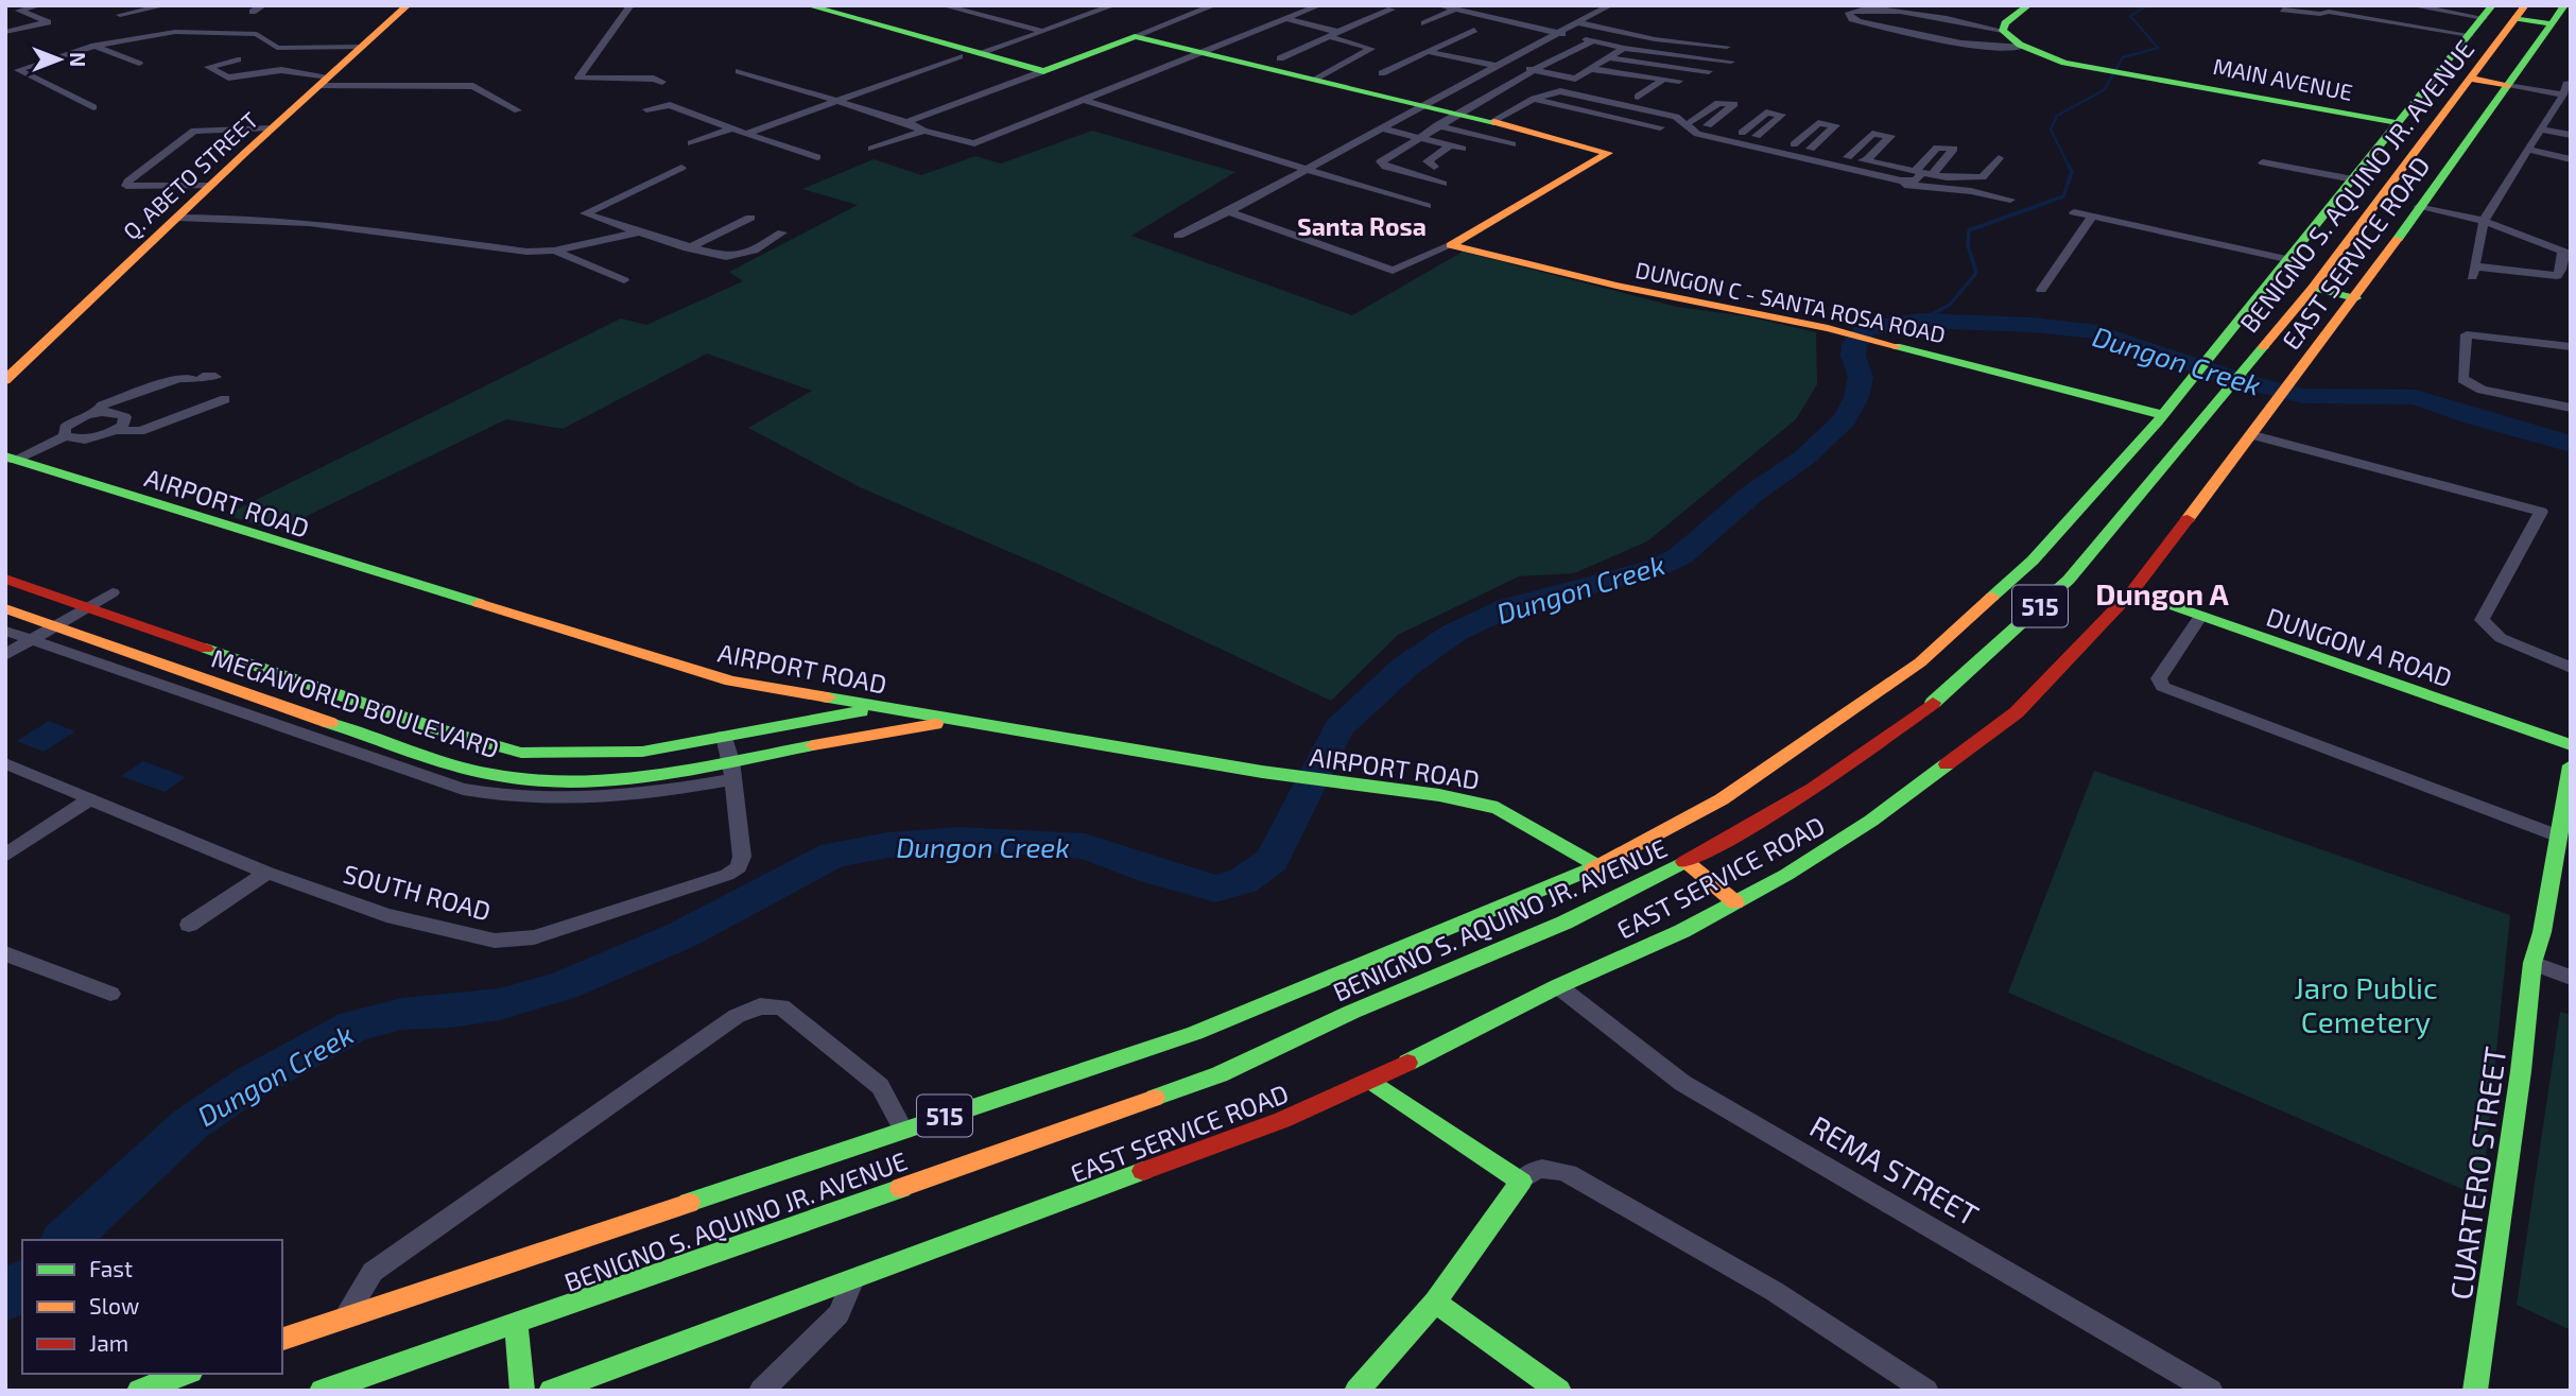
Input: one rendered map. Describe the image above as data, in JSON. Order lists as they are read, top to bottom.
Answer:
{
  "streets": {
    "main road": [
      "MAIN AVENUE",
      "Q. ABETO STREET",
      "BENIGNO S. AQUINO JR. AVENUE",
      "EAST SERVICE ROAD",
      "DUNGON C - SANTA ROSA ROAD",
      "AIRPORT ROAD",
      "515",
      "DUNGON A ROAD",
      "MEGAWORLD BOULEVARD",
      "CUARTERO STREET"
    ],
    "street": ["SOUTH ROAD", "REMA STREET"]
  },
  "crossings": [
    ["MAIN AVENUE", "BENIGNO S. AQUINO JR. AVENUE"],
    ["BENIGNO S. AQUINO JR. AVENUE", "DUNGON C - SANTA ROSA ROAD"],
    ["BENIGNO S. AQUINO JR. AVENUE", "AIRPORT ROAD"],
    ["EAST SERVICE ROAD", "DUNGON A ROAD"],
    ["EAST SERVICE ROAD", "REMA STREET"],
    ["AIRPORT ROAD", "MEGAWORLD BOULEVARD"],
    ["MEGAWORLD BOULEVARD", "SOUTH ROAD"]
  ],
  "districts": ["Santa Rosa", "Dungon A"],
  "water": ["Dungon Creek"],
  "parks": ["Jaro Public Cemetery"],
  "legend": ["Fast", "Slow", "Jam"],
  "north": "right"
}
